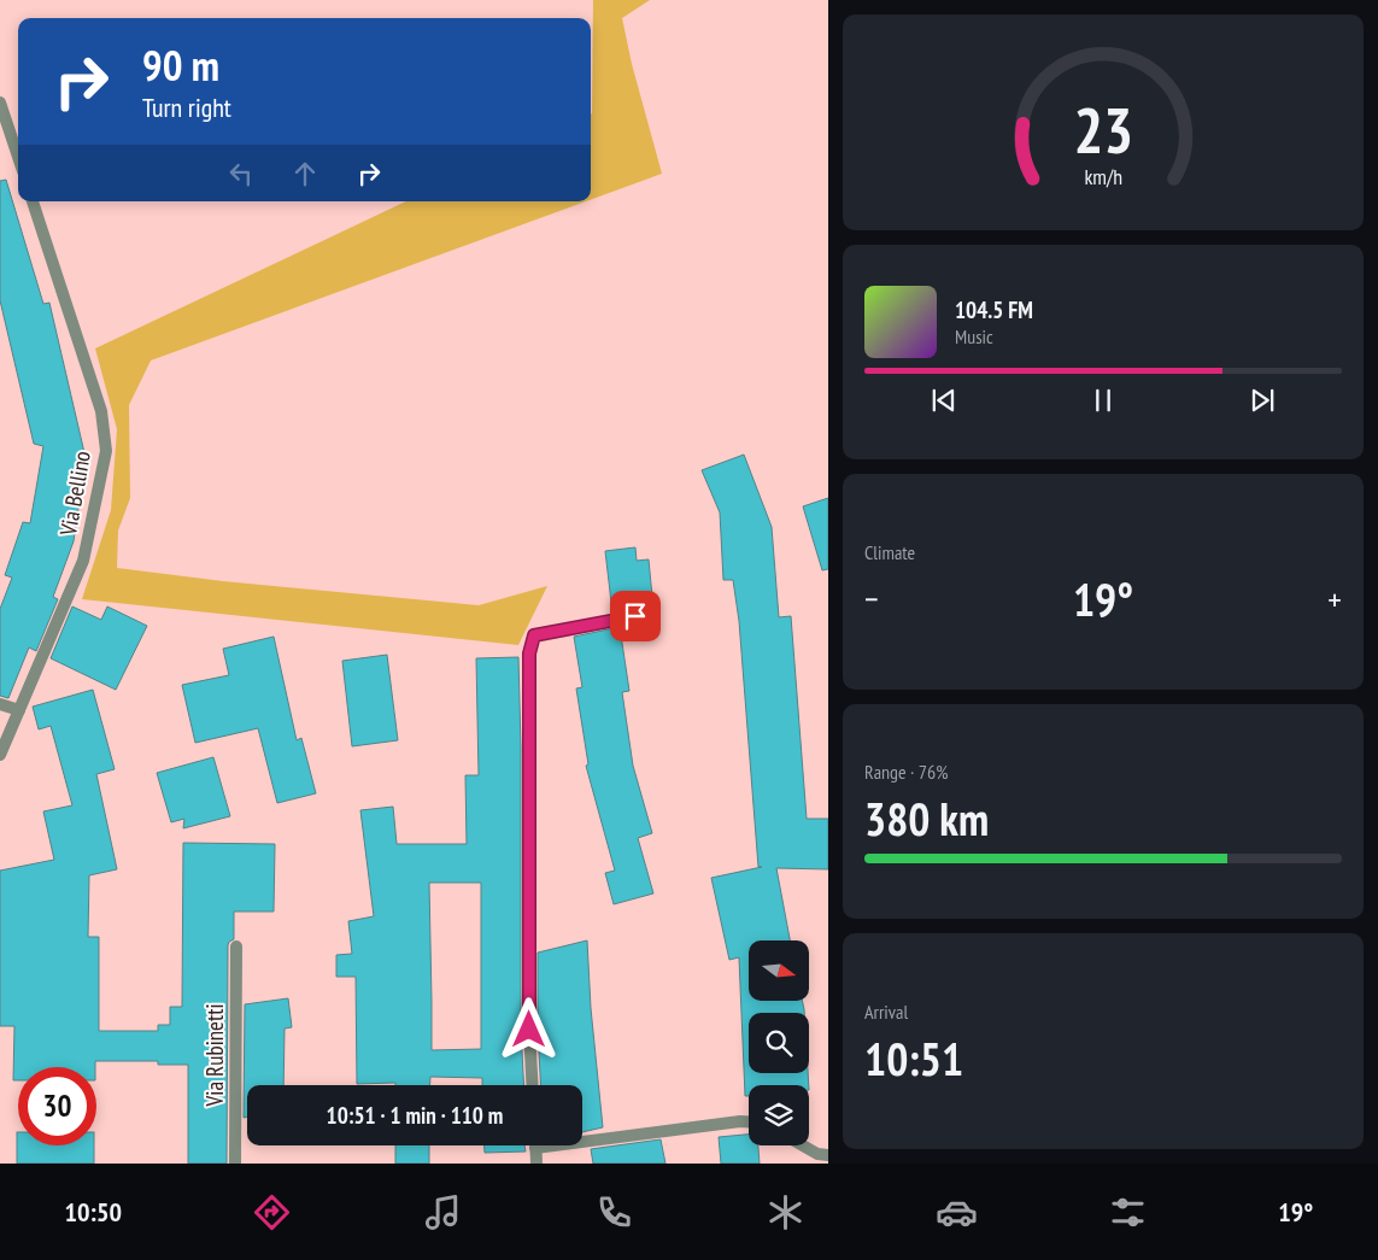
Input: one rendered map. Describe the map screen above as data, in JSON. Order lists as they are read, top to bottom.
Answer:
{
  "streets": {
    "street": ["Via Bellino", "Via Rubinetti"]
  },
  "north": "right",
  "page": {
    "turn": ["90 m", "Turn right"],
    "song": ["104.5 FM", "Music"],
    "tile": [
      "Climate",
      ["Range · 76%", "380 km"],
      ["Arrival", "10:51"]
    ],
    "heat": ["−", "19°", "+"],
    "limit": "30",
    "trip": "10:51 · 1 min · 110 m",
    "tabs": ["10:50", "19°"],
    "gauge": ["23", "km/h"]
  }
}
